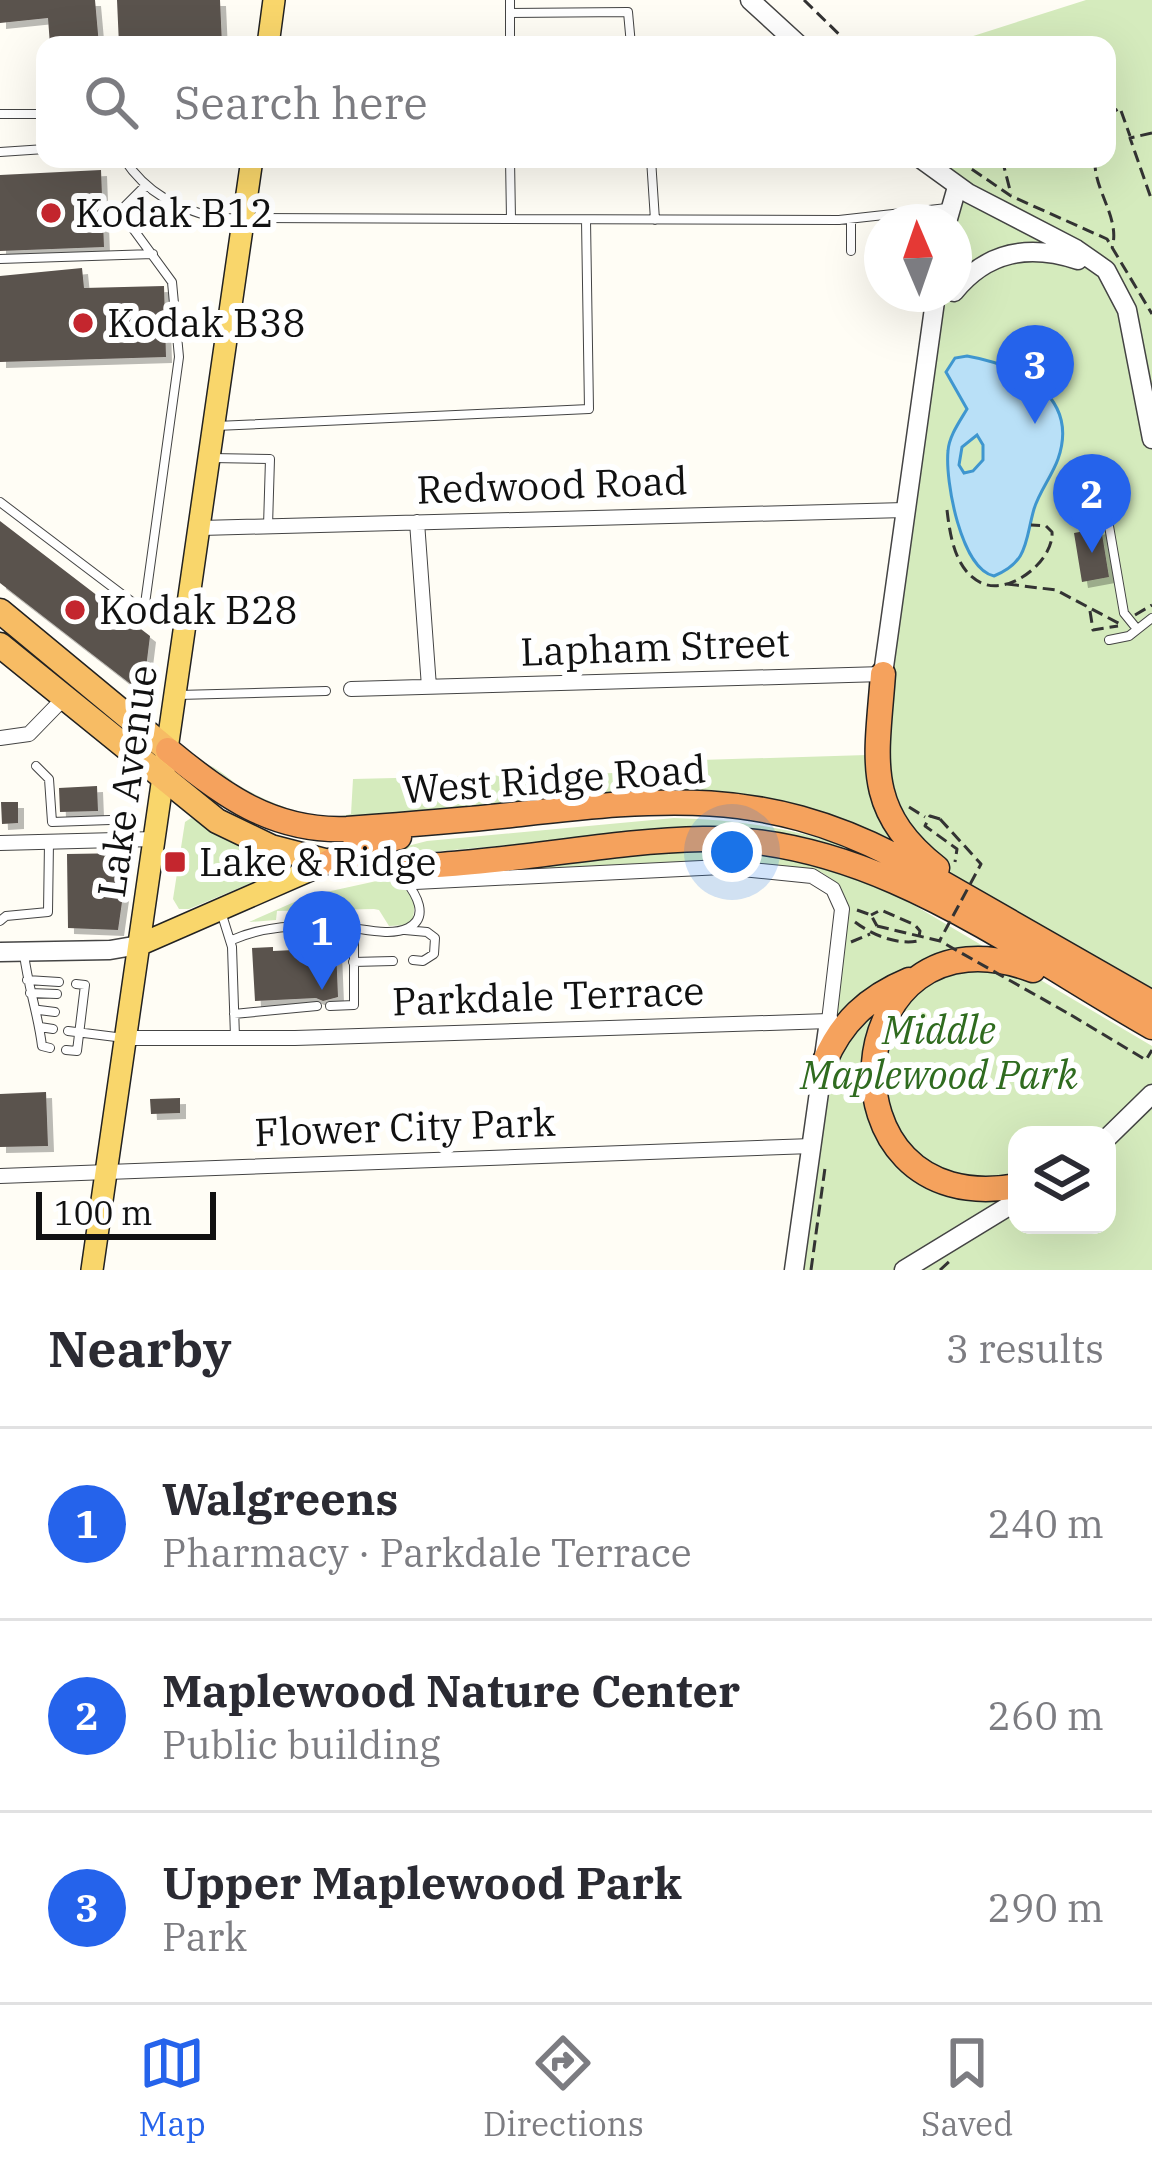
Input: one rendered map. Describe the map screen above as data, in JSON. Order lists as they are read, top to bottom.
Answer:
{
  "streets": {
    "highway": ["West Ridge Road"],
    "main road": ["Lake Avenue"],
    "street": [
      "Redwood Road",
      "Lapham Street",
      "Parkdale Terrace",
      "Flower City Park"
    ]
  },
  "crossings": [
    ["Redwood Road", "Lake Avenue"],
    ["West Ridge Road", "Lake Avenue"],
    ["Lake Avenue", "Parkdale Terrace"],
    ["Lake Avenue", "Flower City Park"]
  ],
  "parks": ["Middle Maplewood Park"],
  "places": {
    "other": ["Kodak B12", "Kodak B38", "Kodak B28"],
    "transit": ["Lake & Ridge"]
  },
  "scale_bar": "100 m",
  "north": "top",
  "page": {
    "search": "Search here",
    "pins": ["3", "2", "1"],
    "scale": "100 m",
    "heading": ["Nearby", "3 results"],
    "list": [
      {
        "mark": "1",
        "name": "Walgreens",
        "note": "Pharmacy · Parkdale Terrace",
        "value": "240 m"
      },
      {
        "mark": "2",
        "name": "Maplewood Nature Center",
        "note": "Public building",
        "value": "260 m"
      },
      {
        "mark": "3",
        "name": "Upper Maplewood Park",
        "note": "Park",
        "value": "290 m"
      }
    ],
    "nav": ["Map", "Directions", "Saved"]
  }
}
